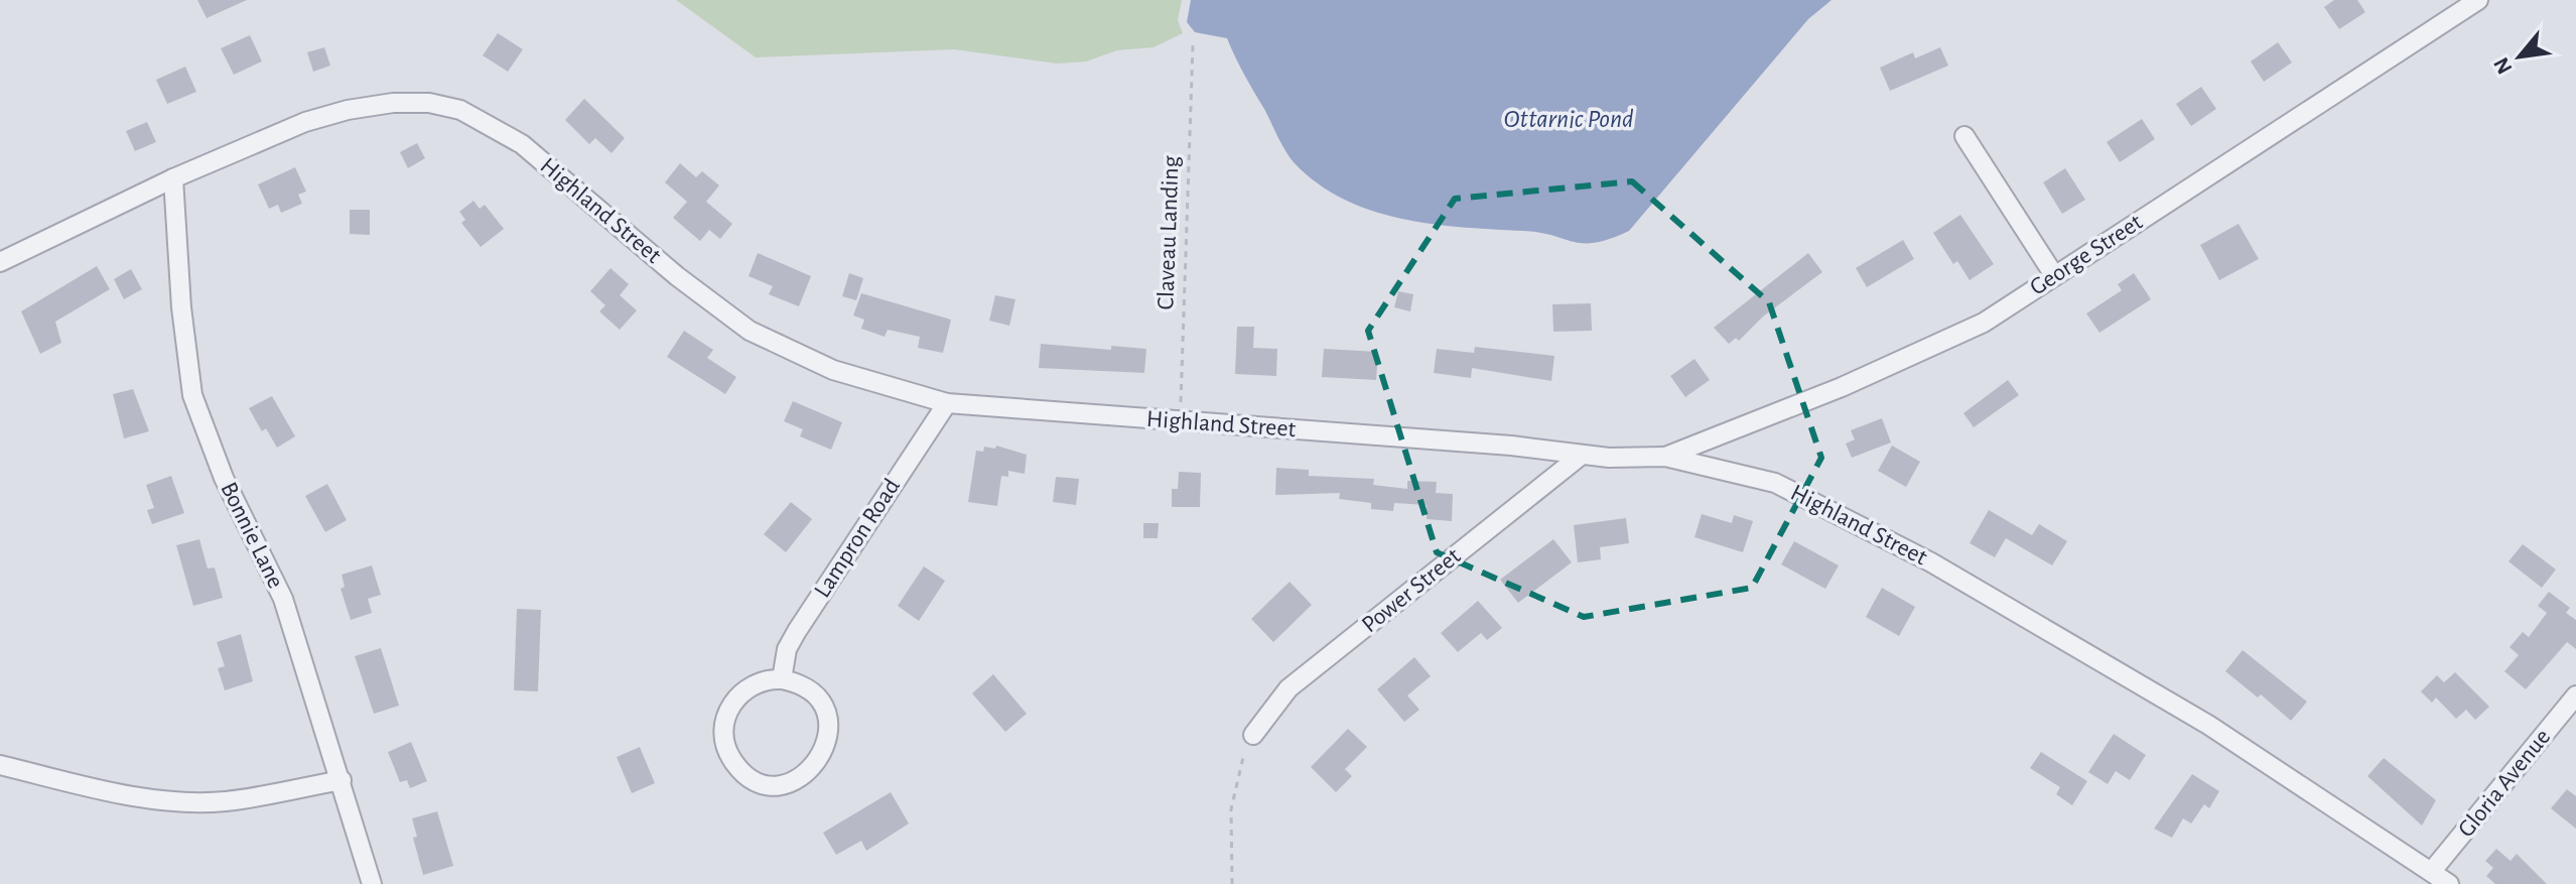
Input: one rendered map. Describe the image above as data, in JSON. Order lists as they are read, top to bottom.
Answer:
{
  "streets": {
    "street": [
      "Highland Street",
      "George Street",
      "Bonnie Lane",
      "Lampron Road",
      "Power Street",
      "Gloria Avenue"
    ],
    "path": ["Claveau Landing"]
  },
  "crossings": [
    ["Highland Street", "Claveau Landing"],
    ["Highland Street", "George Street"],
    ["Highland Street", "Bonnie Lane"],
    ["Highland Street", "Lampron Road"],
    ["Highland Street", "Power Street"],
    ["Highland Street", "Gloria Avenue"]
  ],
  "water": ["Ottarnic Pond"],
  "north": "bottom left"
}
